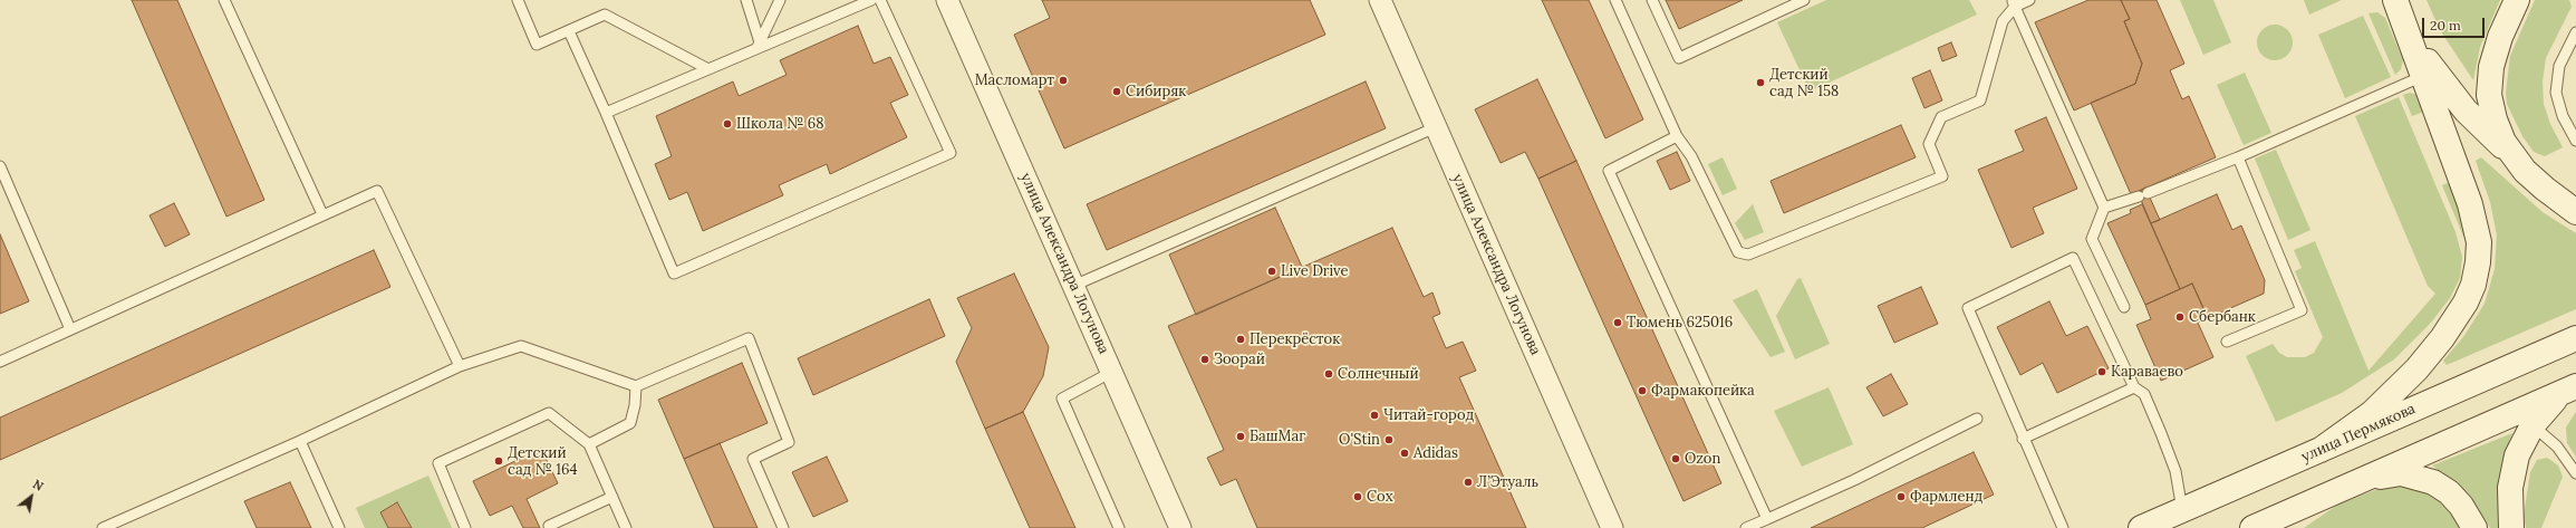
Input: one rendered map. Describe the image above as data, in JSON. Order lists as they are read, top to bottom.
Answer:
{
  "streets": {
    "street": ["улица Александра Логунова", "улица Пермякова"]
  },
  "places": [
    "Масломарт",
    "Детский сад № 158",
    "Сибиряк",
    "Школа № 68",
    "Live Drive",
    "Сбербанк",
    "Тюмень 625016",
    "Перекрёсток",
    "Зоорай",
    "Караваево",
    "Солнечный",
    "Фармакопейка",
    "Читай-город",
    "БашМаг",
    "O'Stin",
    "Adidas",
    "Ozon",
    "Детский сад № 164",
    "Л’Этуаль",
    "Cox",
    "Фармленд"
  ],
  "scale_bar": "20 m",
  "north": "top right"
}
